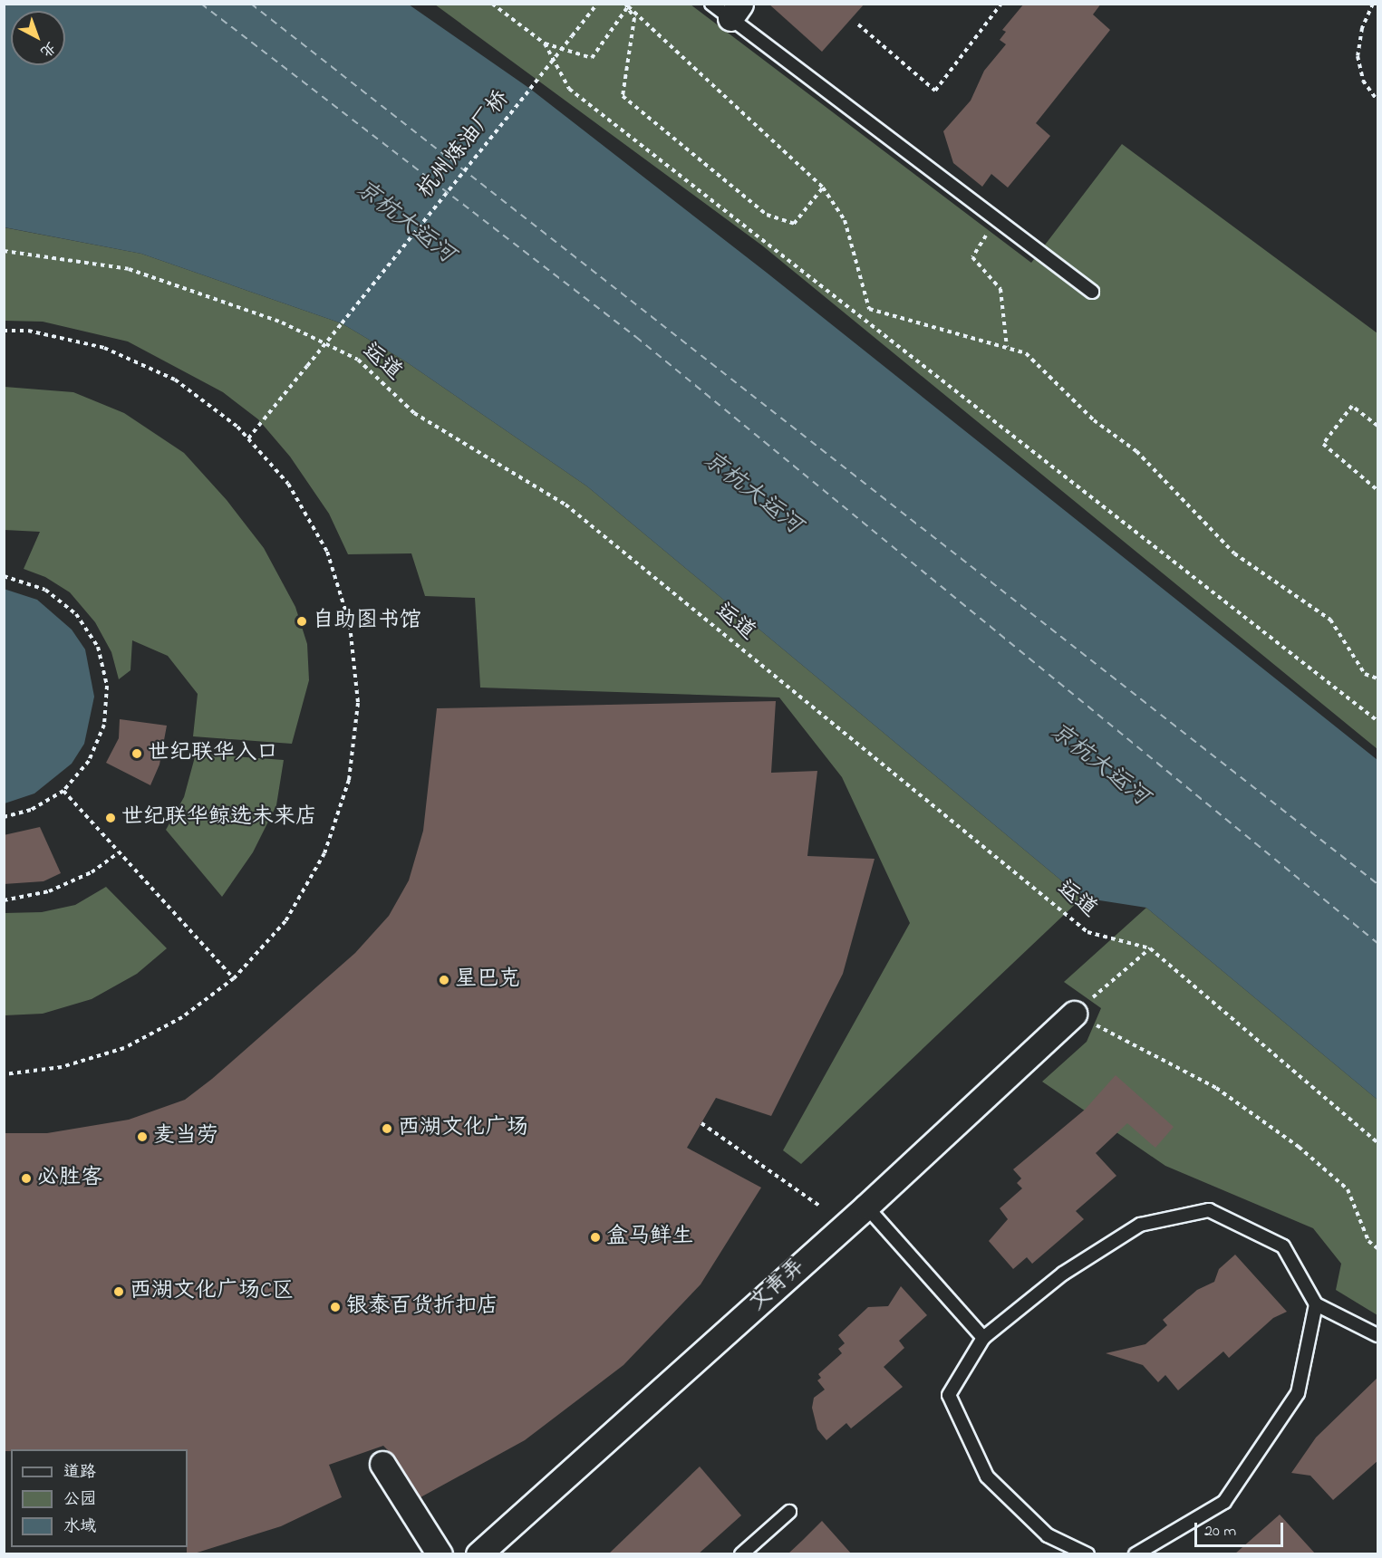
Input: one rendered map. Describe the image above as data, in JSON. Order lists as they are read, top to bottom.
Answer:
{
  "streets": {
    "street": ["文青弄"],
    "path": ["杭州炼油厂桥", "运道"]
  },
  "water": ["京杭大运河"],
  "places": [
    "自助图书馆",
    "世纪联华入口",
    "世纪联华鲸选未来店",
    "星巴克",
    "西湖文化广场",
    "麦当劳",
    "必胜客",
    "盒马鲜生",
    "西湖文化广场C区",
    "银泰百货折扣店"
  ],
  "legend": ["道路", "公园", "水域"],
  "scale_bar": "20 m",
  "north": "bottom right"
}
